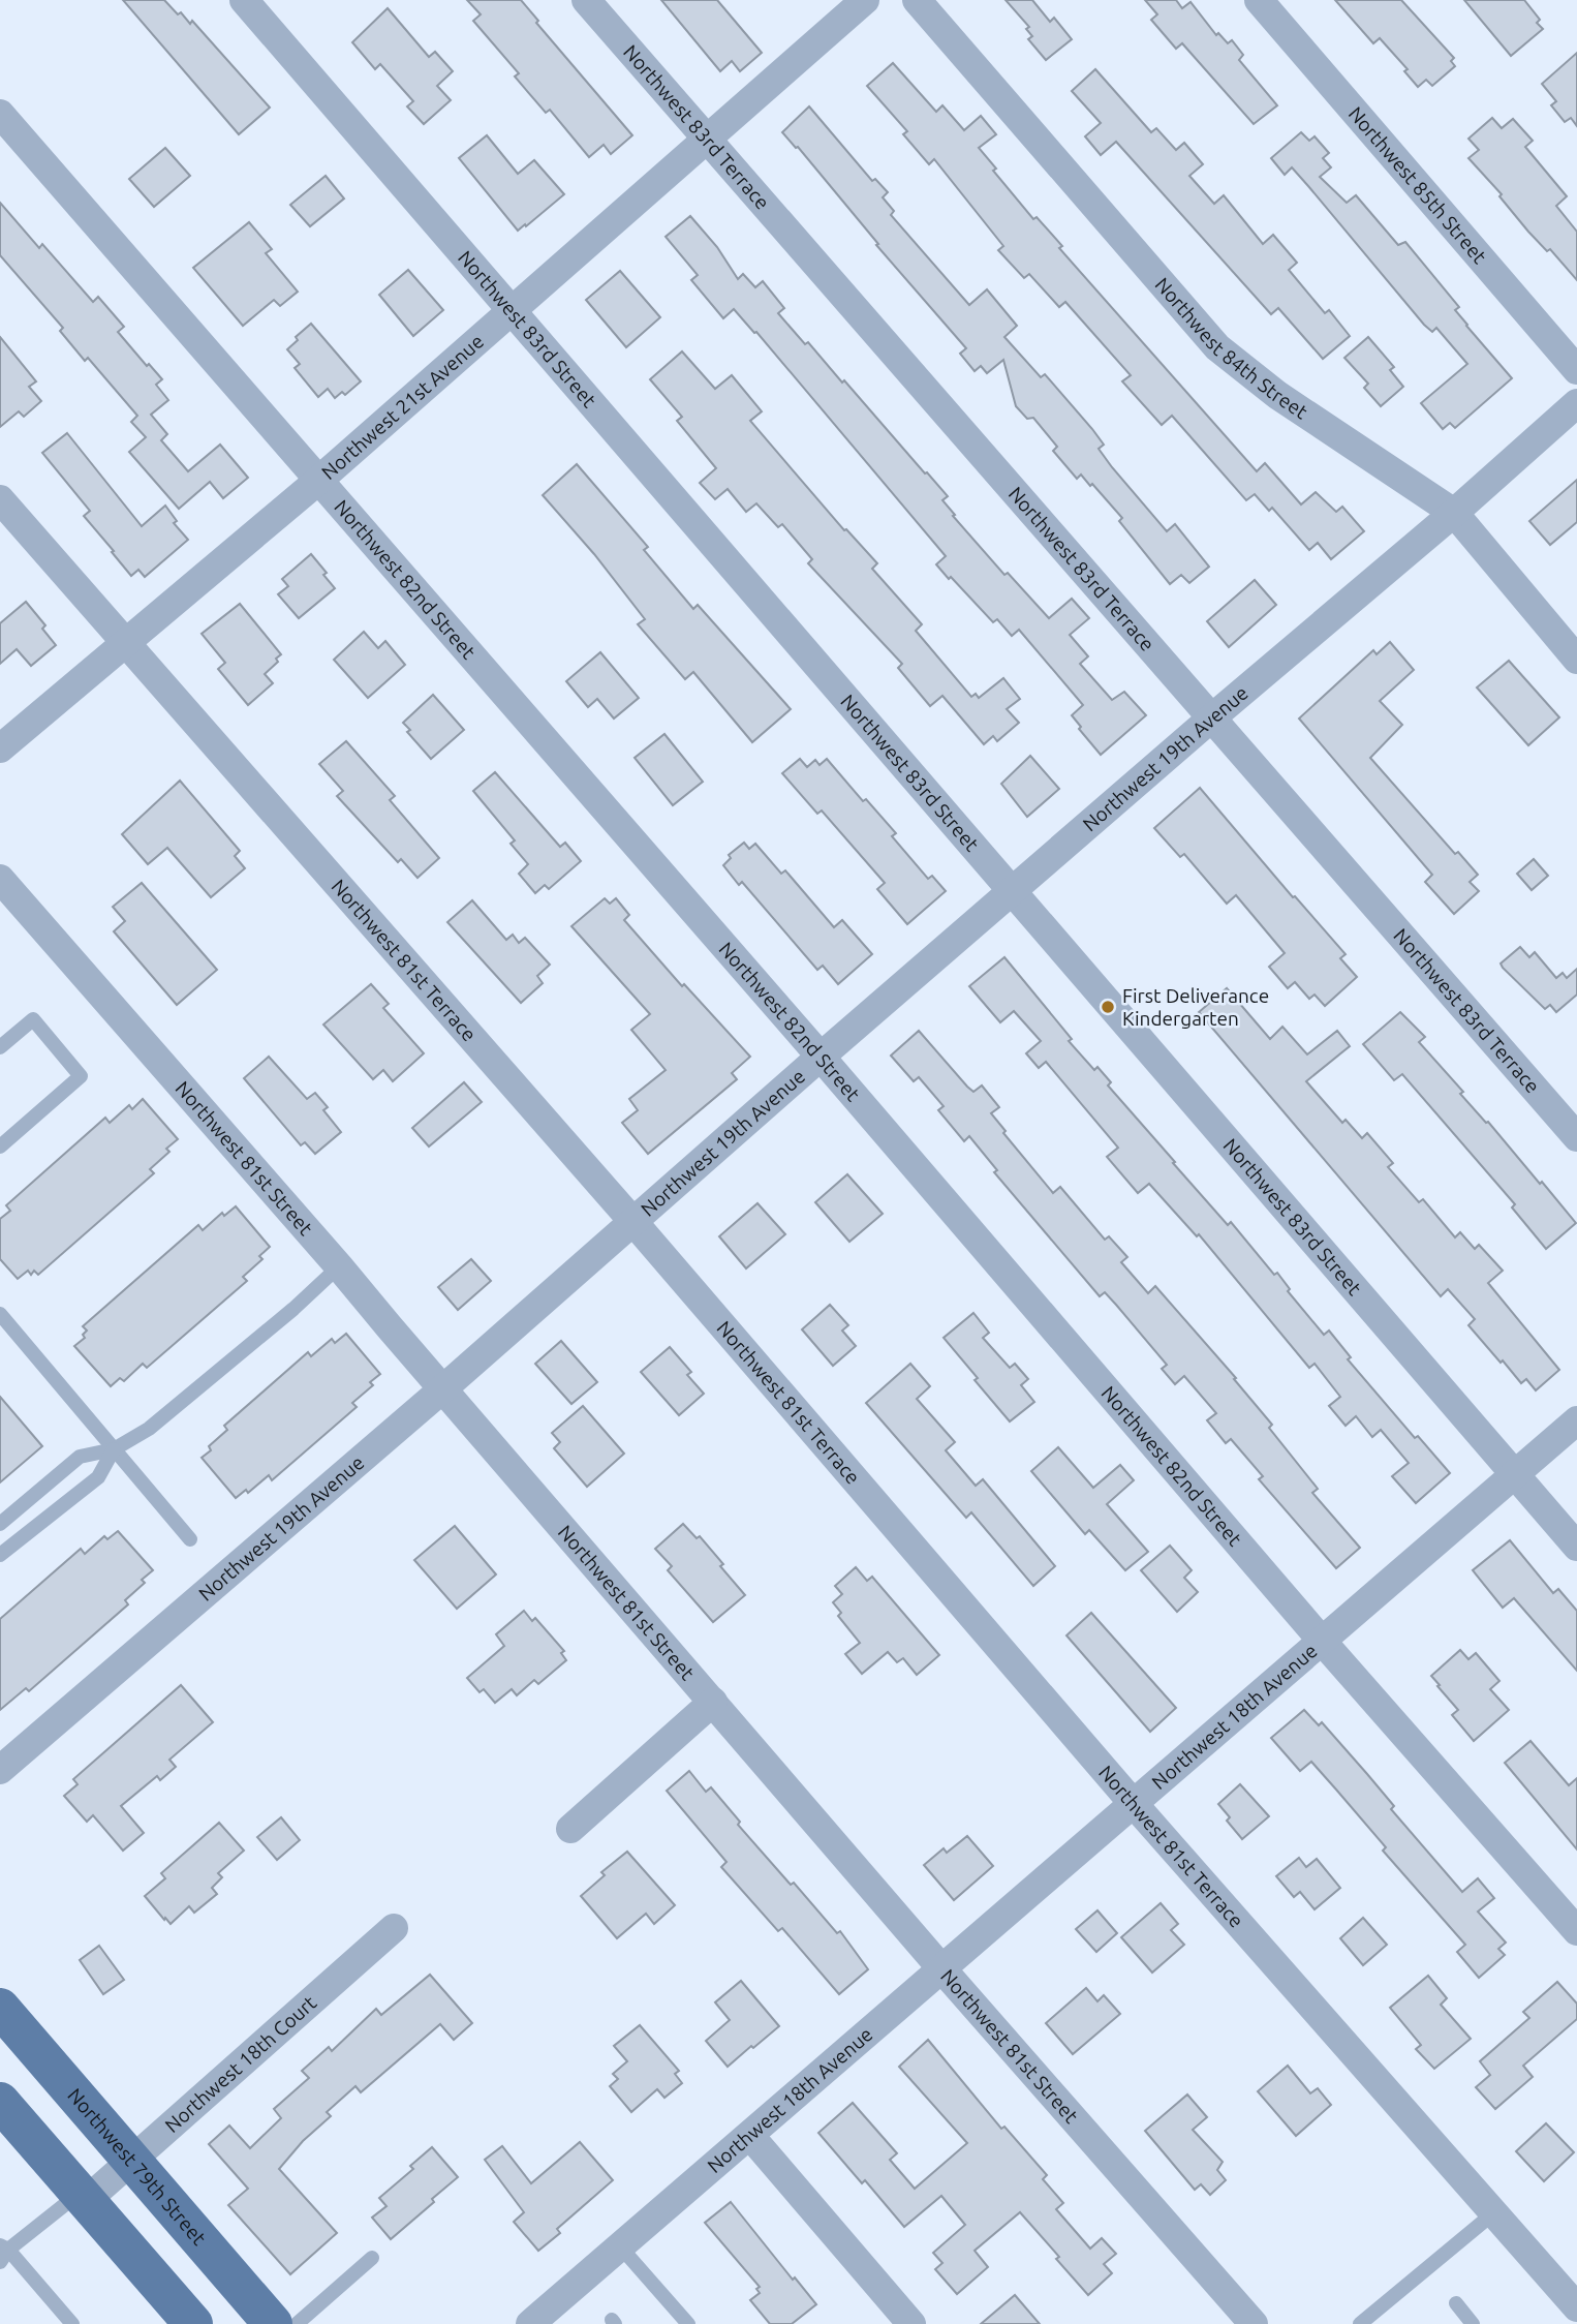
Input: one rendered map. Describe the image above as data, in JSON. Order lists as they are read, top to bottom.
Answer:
{
  "streets": {
    "main road": ["Northwest 79th Street"],
    "street": [
      "Northwest 83rd Terrace",
      "Northwest 85th Street",
      "Northwest 83rd Street",
      "Northwest 84th Street",
      "Northwest 21st Avenue",
      "Northwest 82nd Street",
      "Northwest 19th Avenue",
      "Northwest 81st Terrace",
      "Northwest 81st Street",
      "Northwest 18th Avenue",
      "Northwest 18th Court"
    ]
  },
  "crossings": [
    ["Northwest 83rd Terrace", "Northwest 21st Avenue"],
    ["Northwest 83rd Terrace", "Northwest 19th Avenue"],
    ["Northwest 83rd Street", "Northwest 21st Avenue"],
    ["Northwest 83rd Street", "Northwest 19th Avenue"],
    ["Northwest 83rd Street", "Northwest 18th Avenue"],
    ["Northwest 84th Street", "Northwest 19th Avenue"],
    ["Northwest 21st Avenue", "Northwest 82nd Street"],
    ["Northwest 21st Avenue", "Northwest 81st Terrace"],
    ["Northwest 82nd Street", "Northwest 19th Avenue"],
    ["Northwest 82nd Street", "Northwest 18th Avenue"],
    ["Northwest 19th Avenue", "Northwest 81st Terrace"],
    ["Northwest 19th Avenue", "Northwest 81st Street"],
    ["Northwest 81st Terrace", "Northwest 18th Avenue"],
    ["Northwest 81st Street", "Northwest 18th Avenue"],
    ["Northwest 18th Court", "Northwest 79th Street"]
  ],
  "places": ["First Deliverance Kindergarten"]
}
